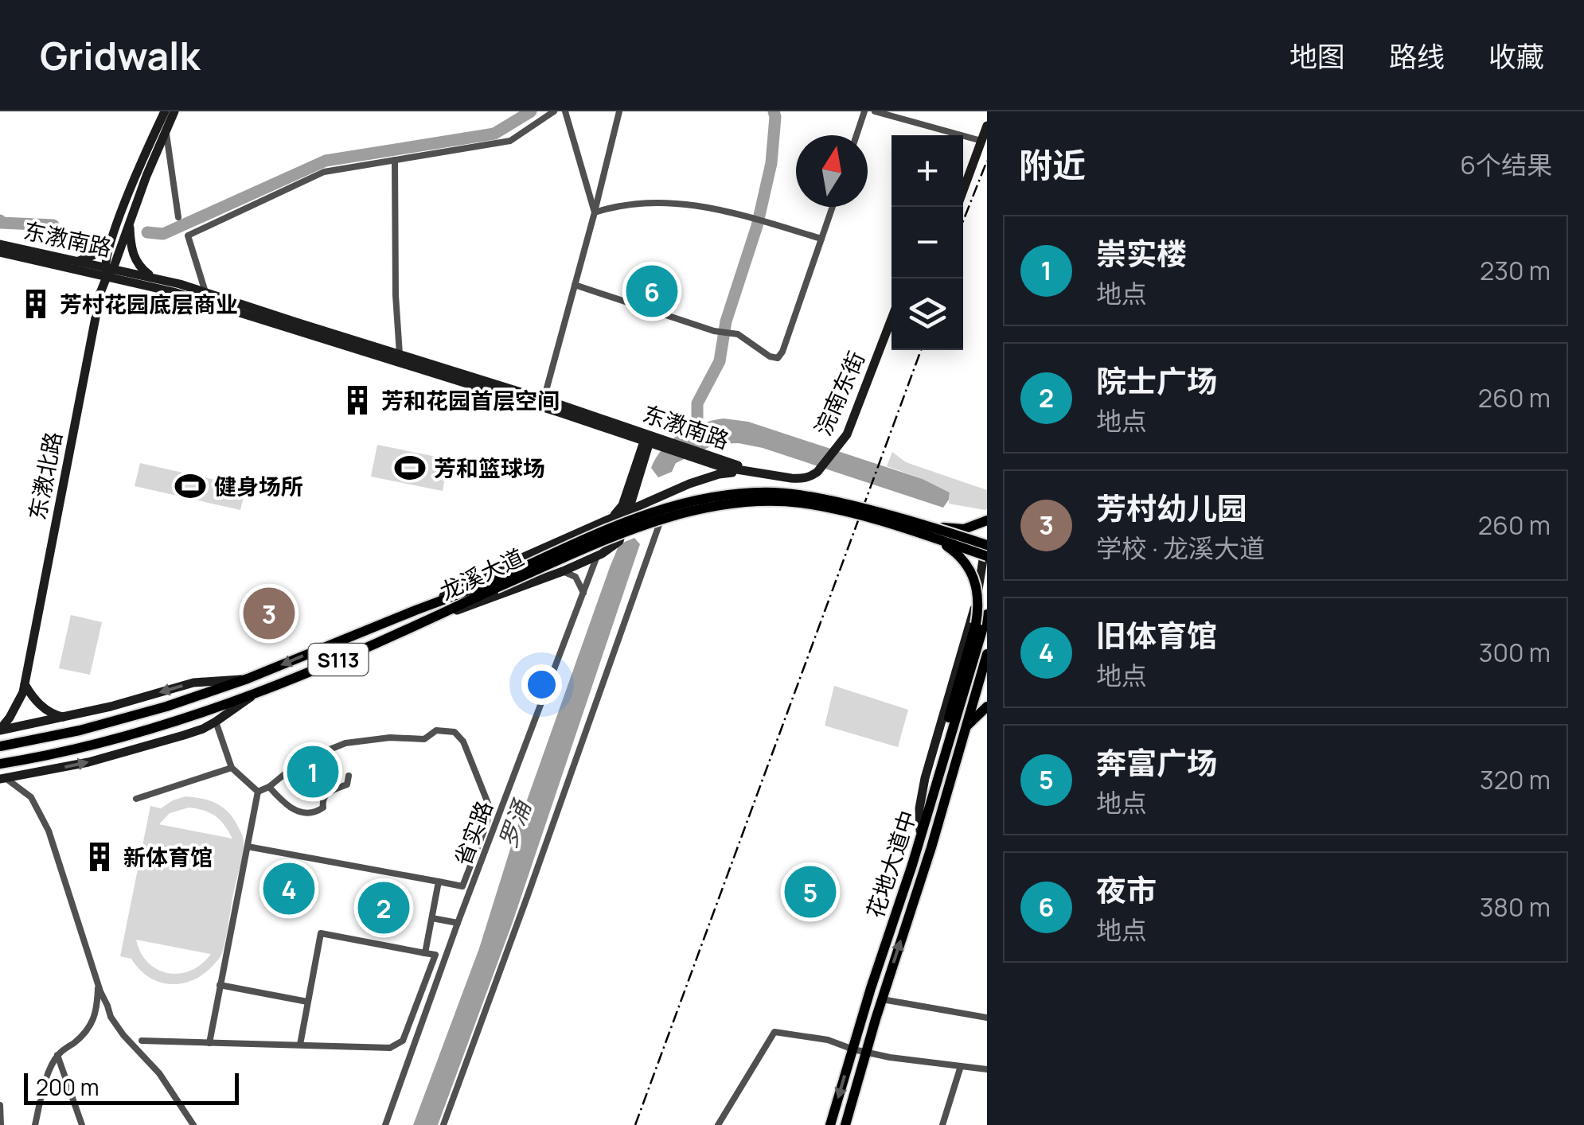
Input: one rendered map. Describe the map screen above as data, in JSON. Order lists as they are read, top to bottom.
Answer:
{
  "streets": {
    "main road": ["龙溪大道", "S113", "花地大道中"],
    "street": [
      "东漖南路",
      "浣南东街",
      "东漖北路",
      "省实路"
    ]
  },
  "crossings": [
    ["东漖南路", "浣南东街"],
    ["东漖南路", "东漖北路"]
  ],
  "water": ["罗涌"],
  "places": {
    "building": ["芳村花园底层商业", "芳和花园首层空间", "新体育馆"],
    "sports": ["芳和篮球场", "健身场所"]
  },
  "scale_bar": "200 m",
  "north": "top",
  "page": {
    "header": "Gridwalk",
    "nav": ["地图", "路线", "收藏"],
    "heading": ["附近", "6个结果"],
    "map_buttons": ["+", "−"],
    "list": [
      {
        "mark": "1",
        "name": "崇实楼",
        "note": "地点",
        "value": "230 m"
      },
      {
        "mark": "2",
        "name": "院士广场",
        "note": "地点",
        "value": "260 m"
      },
      {
        "mark": "3",
        "name": "芳村幼儿园",
        "note": "学校 · 龙溪大道",
        "value": "260 m"
      },
      {
        "mark": "4",
        "name": "旧体育馆",
        "note": "地点",
        "value": "300 m"
      },
      {
        "mark": "5",
        "name": "奔富广场",
        "note": "地点",
        "value": "320 m"
      },
      {
        "mark": "6",
        "name": "夜市",
        "note": "地点",
        "value": "380 m"
      }
    ],
    "pins": [
      "6",
      "3",
      "1",
      "4",
      "5",
      "2"
    ],
    "scale": "200 m"
  }
}
